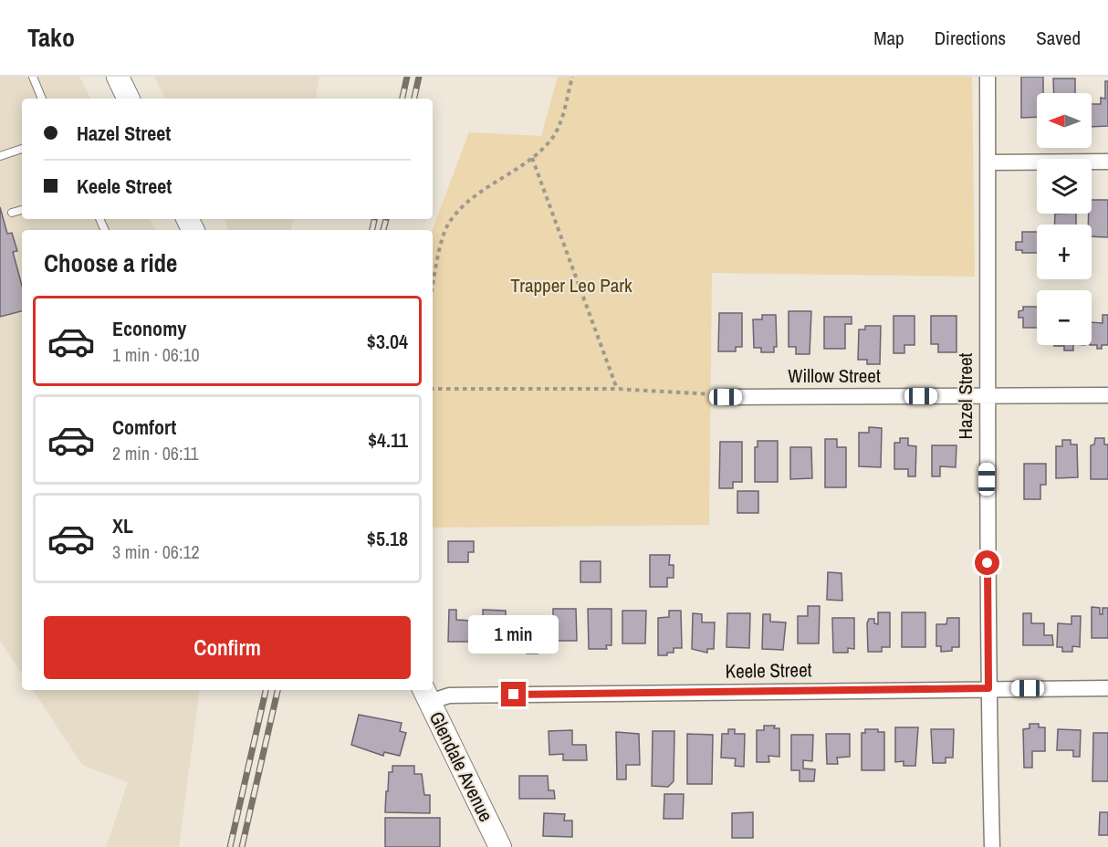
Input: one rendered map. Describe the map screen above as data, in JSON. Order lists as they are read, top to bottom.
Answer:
{
  "streets": {
    "main road": ["Glendale Avenue"],
    "street": ["Willow Street", "Hazel Street", "Keele Street"]
  },
  "crossings": [
    ["Willow Street", "Hazel Street"],
    ["Hazel Street", "Keele Street"],
    ["Keele Street", "Glendale Avenue"]
  ],
  "parks": ["Trapper Leo Park"],
  "north": "left",
  "page": {
    "header": "Tako",
    "nav": ["Map", "Directions", "Saved"],
    "map_buttons": ["+", "−"],
    "banner": ["Hazel Street", "Keele Street"],
    "heading": "Choose a ride",
    "list": [
      {
        "name": "Economy",
        "note": "1 min · 06:10",
        "value": "$3.04"
      },
      {
        "name": "Comfort",
        "note": "2 min · 06:11",
        "value": "$4.11"
      },
      {
        "name": "XL",
        "note": "3 min · 06:12",
        "value": "$5.18"
      }
    ],
    "buttons": "Confirm",
    "bubble": "1 min"
  }
}
